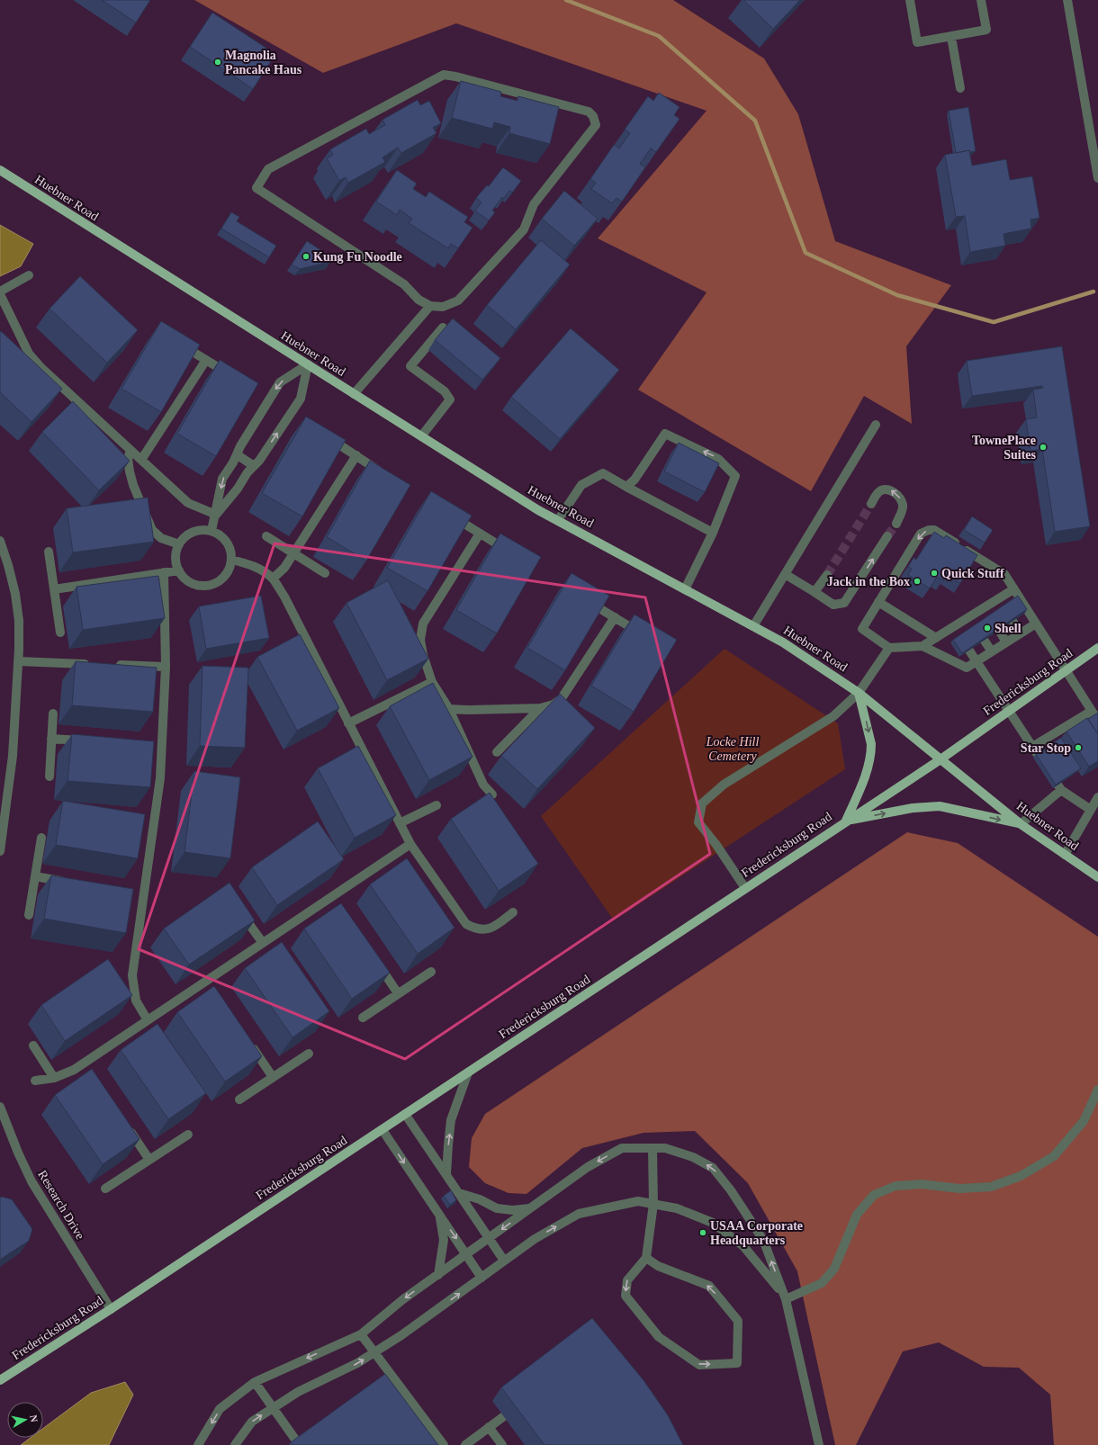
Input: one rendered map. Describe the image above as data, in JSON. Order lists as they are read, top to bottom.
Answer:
{
  "streets": {
    "main road": ["Huebner Road", "Fredericksburg Road"],
    "street": ["Research Drive"]
  },
  "crossings": [
    ["Huebner Road", "Fredericksburg Road"],
    ["Fredericksburg Road", "Research Drive"]
  ],
  "parks": ["Locke Hill Cemetery"],
  "places": [
    "Magnolia Pancake Haus",
    "Kung Fu Noodle",
    "TownePlace Suites",
    "Quick Stuff",
    "Jack in the Box",
    "Shell",
    "Star Stop",
    "USAA Corporate Headquarters"
  ],
  "north": "right"
}
